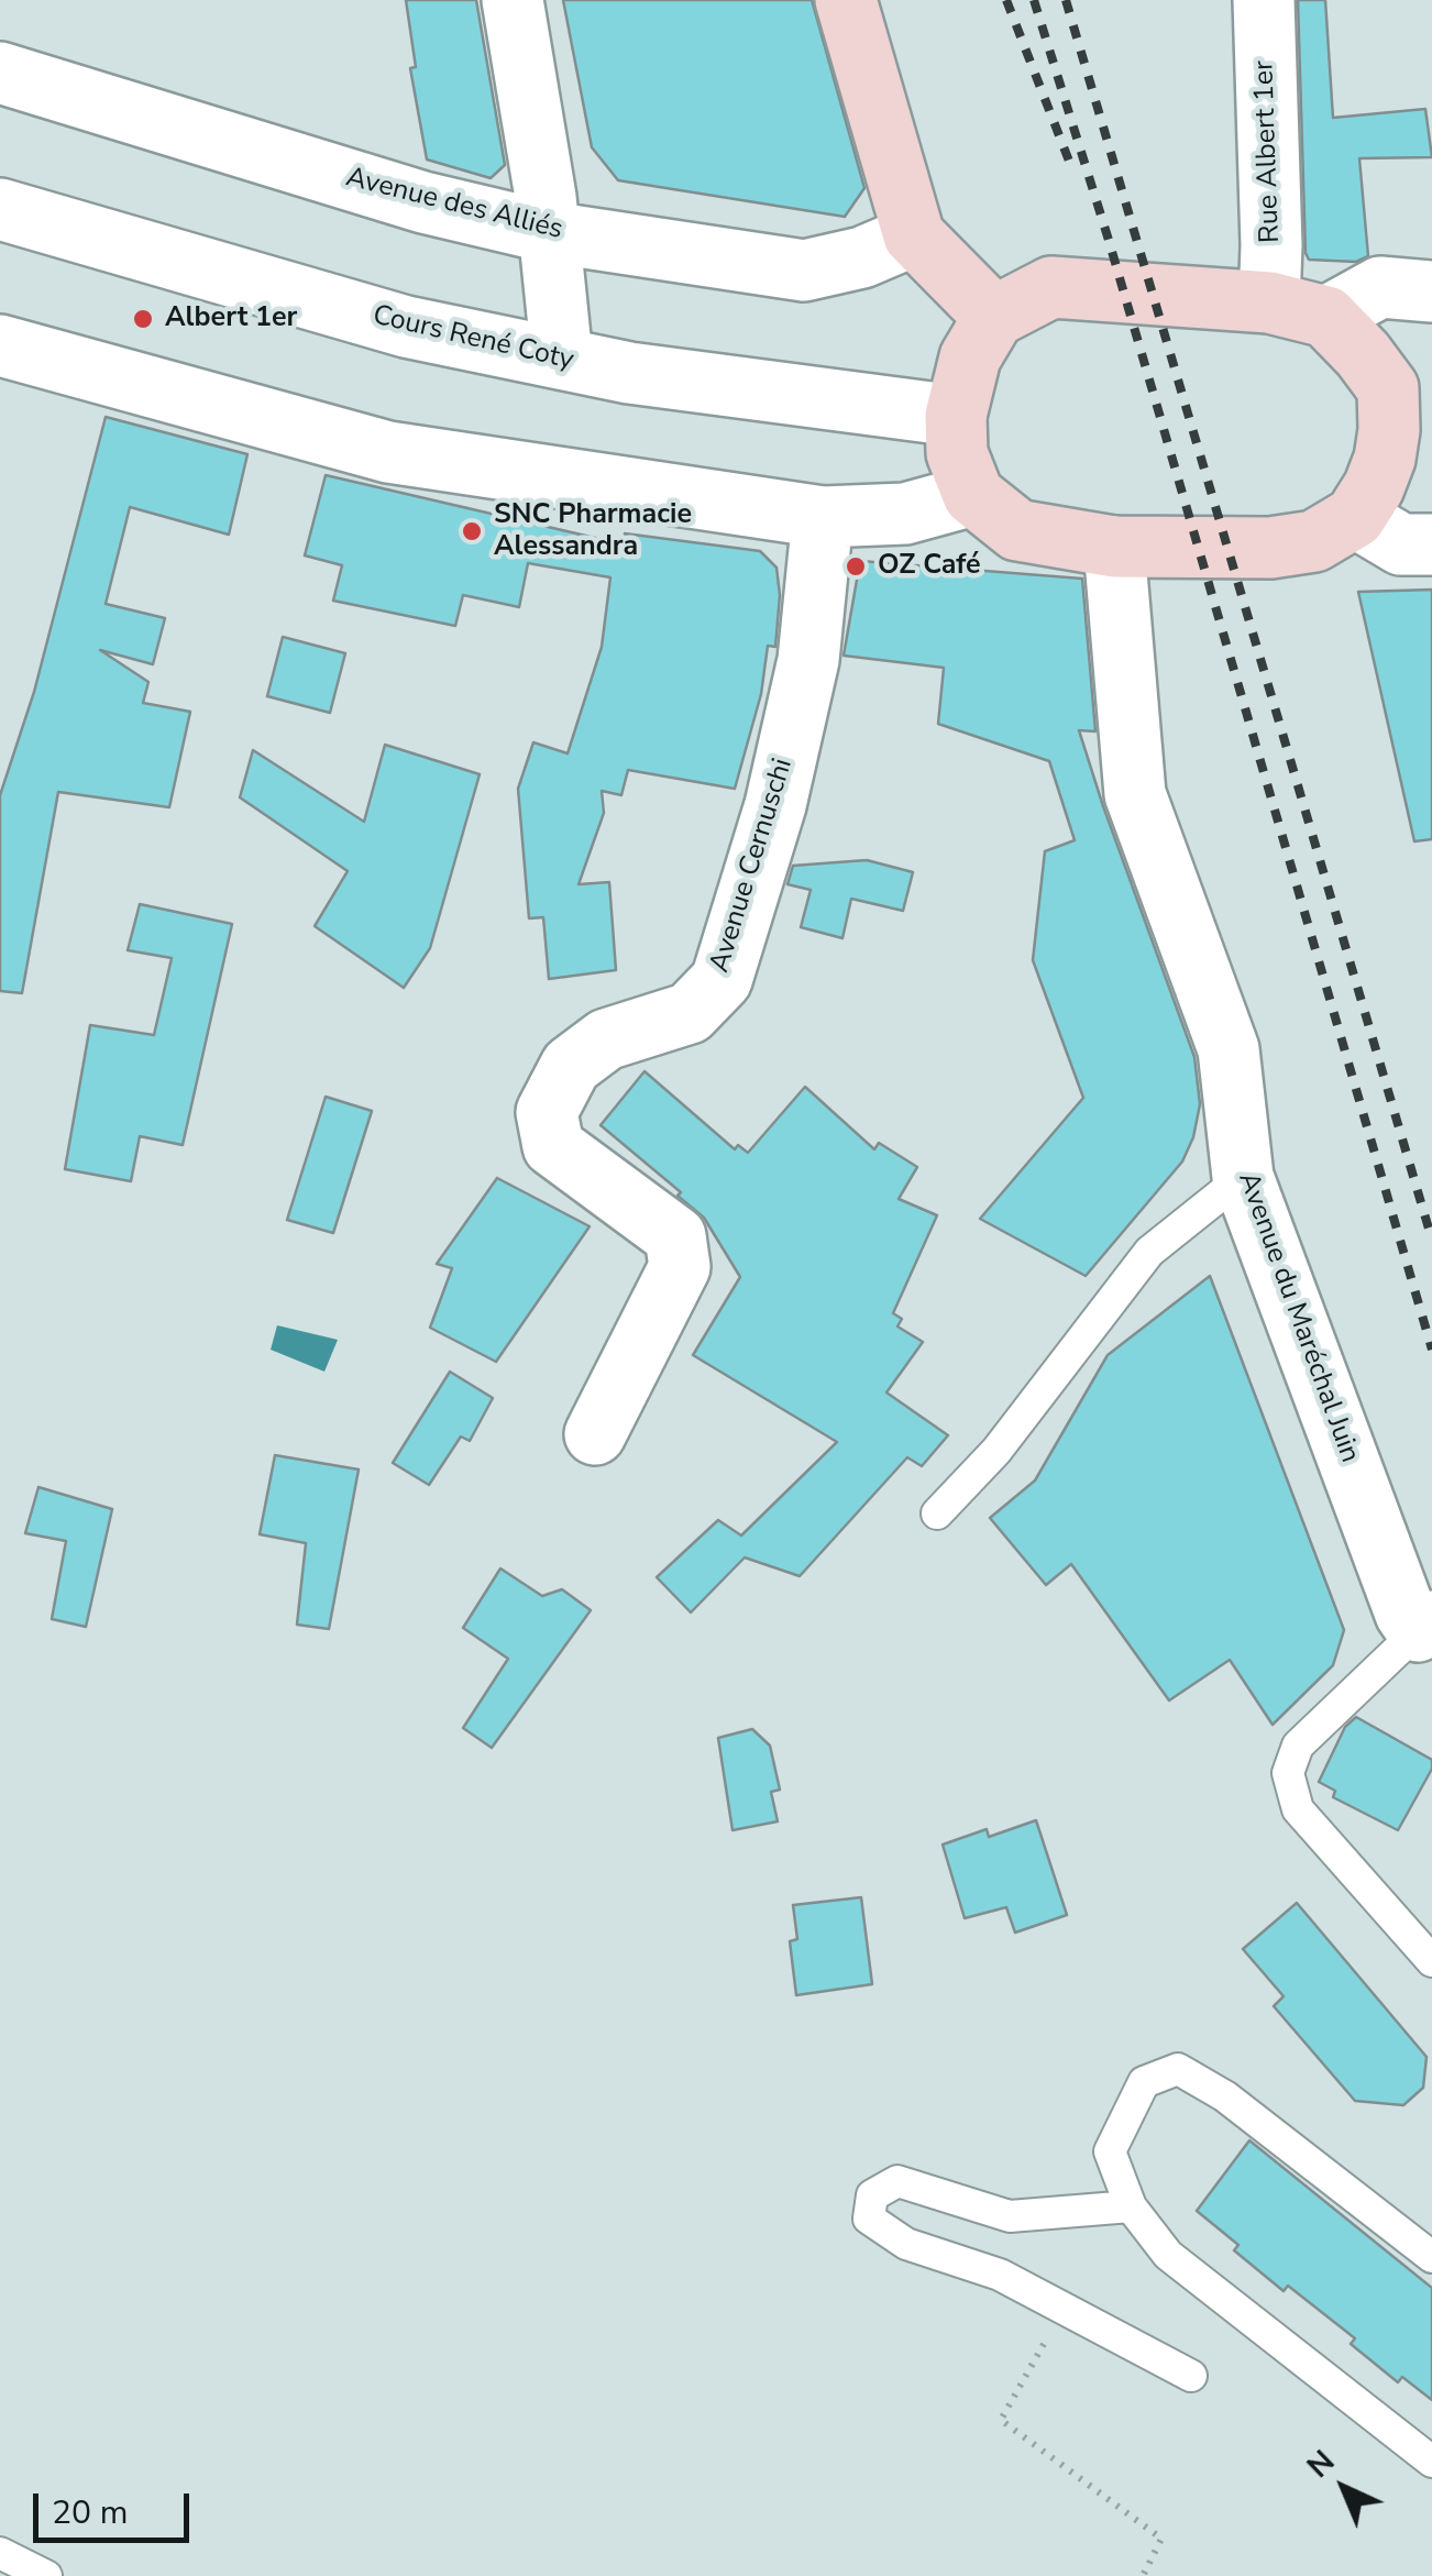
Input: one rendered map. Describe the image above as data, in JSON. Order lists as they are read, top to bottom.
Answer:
{
  "streets": {
    "street": [
      "Rue Albert 1er",
      "Avenue des Alliés",
      "Cours René Coty",
      "Avenue Cernuschi",
      "Avenue du Maréchal Juin"
    ]
  },
  "places": ["Albert 1er", "SNC Pharmacie Alessandra", "OZ Café"],
  "scale_bar": "20 m",
  "north": "top left"
}
